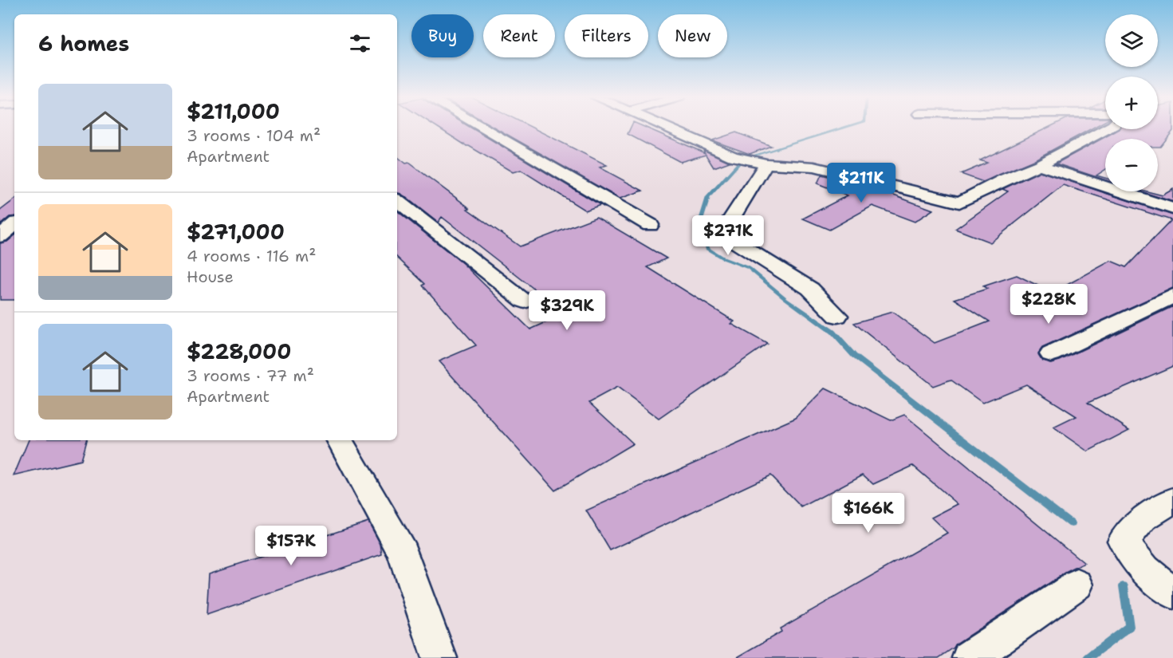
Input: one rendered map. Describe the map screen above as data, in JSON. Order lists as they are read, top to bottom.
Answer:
{
  "page": {
    "map_buttons": ["+", "−"],
    "chip": [
      "Buy",
      "Rent",
      "Filters",
      "New"
    ],
    "heading": "6 homes",
    "list": [
      {
        "name": "$211,000",
        "note": "3 rooms · 104 m² · Apartment"
      },
      {
        "name": "$271,000",
        "note": "4 rooms · 116 m² · House"
      },
      {
        "name": "$228,000",
        "note": "3 rooms · 77 m² · Apartment"
      }
    ],
    "price": [
      "$211K",
      "$271K",
      "$228K",
      "$329K",
      "$166K",
      "$157K"
    ]
  }
}
